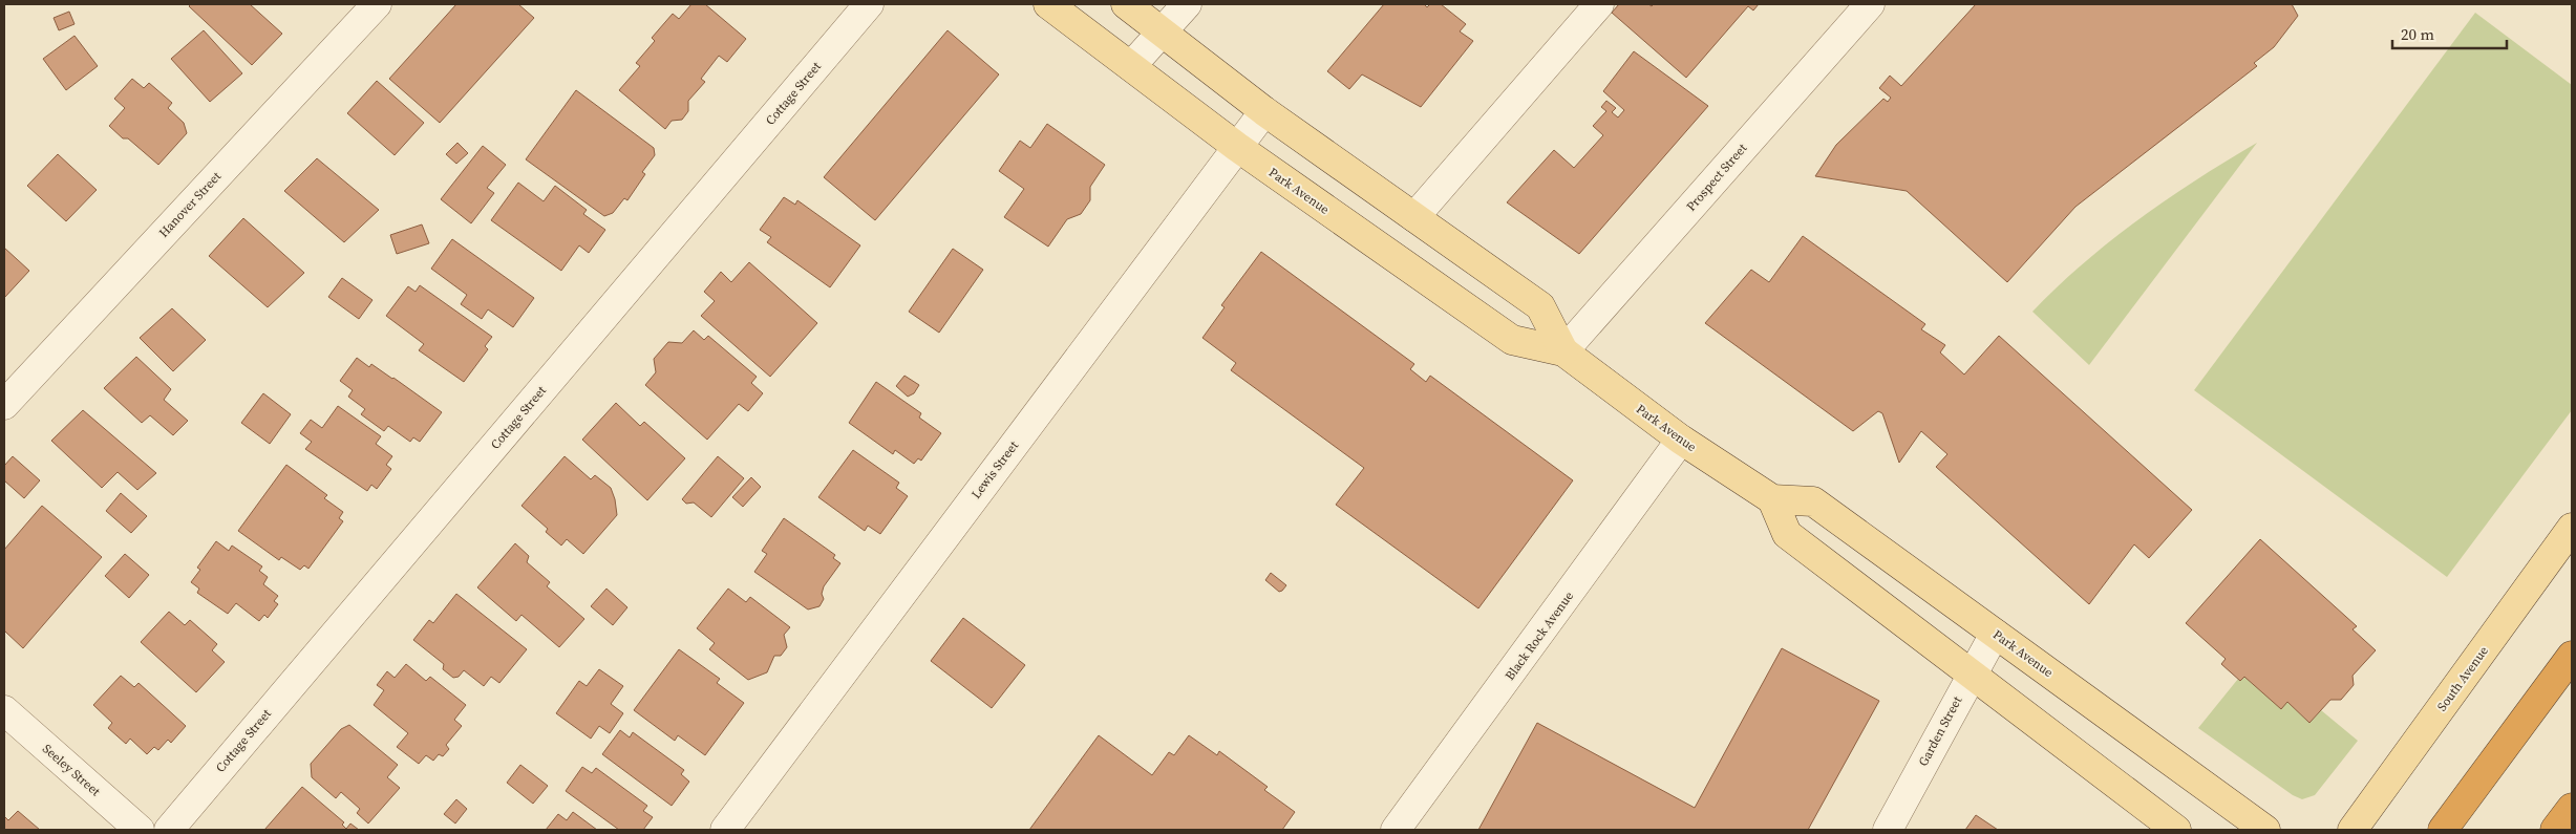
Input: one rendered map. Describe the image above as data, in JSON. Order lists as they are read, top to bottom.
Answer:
{
  "streets": {
    "main road": ["Park Avenue", "South Avenue"],
    "street": [
      "Cottage Street",
      "Prospect Street",
      "Hanover Street",
      "Lewis Street",
      "Black Rock Avenue",
      "Garden Street",
      "Seeley Street"
    ]
  },
  "crossings": [
    ["Prospect Street", "Park Avenue"],
    ["Park Avenue", "Lewis Street"],
    ["Park Avenue", "Black Rock Avenue"],
    ["Park Avenue", "Garden Street"]
  ],
  "scale_bar": "20 m"
}
